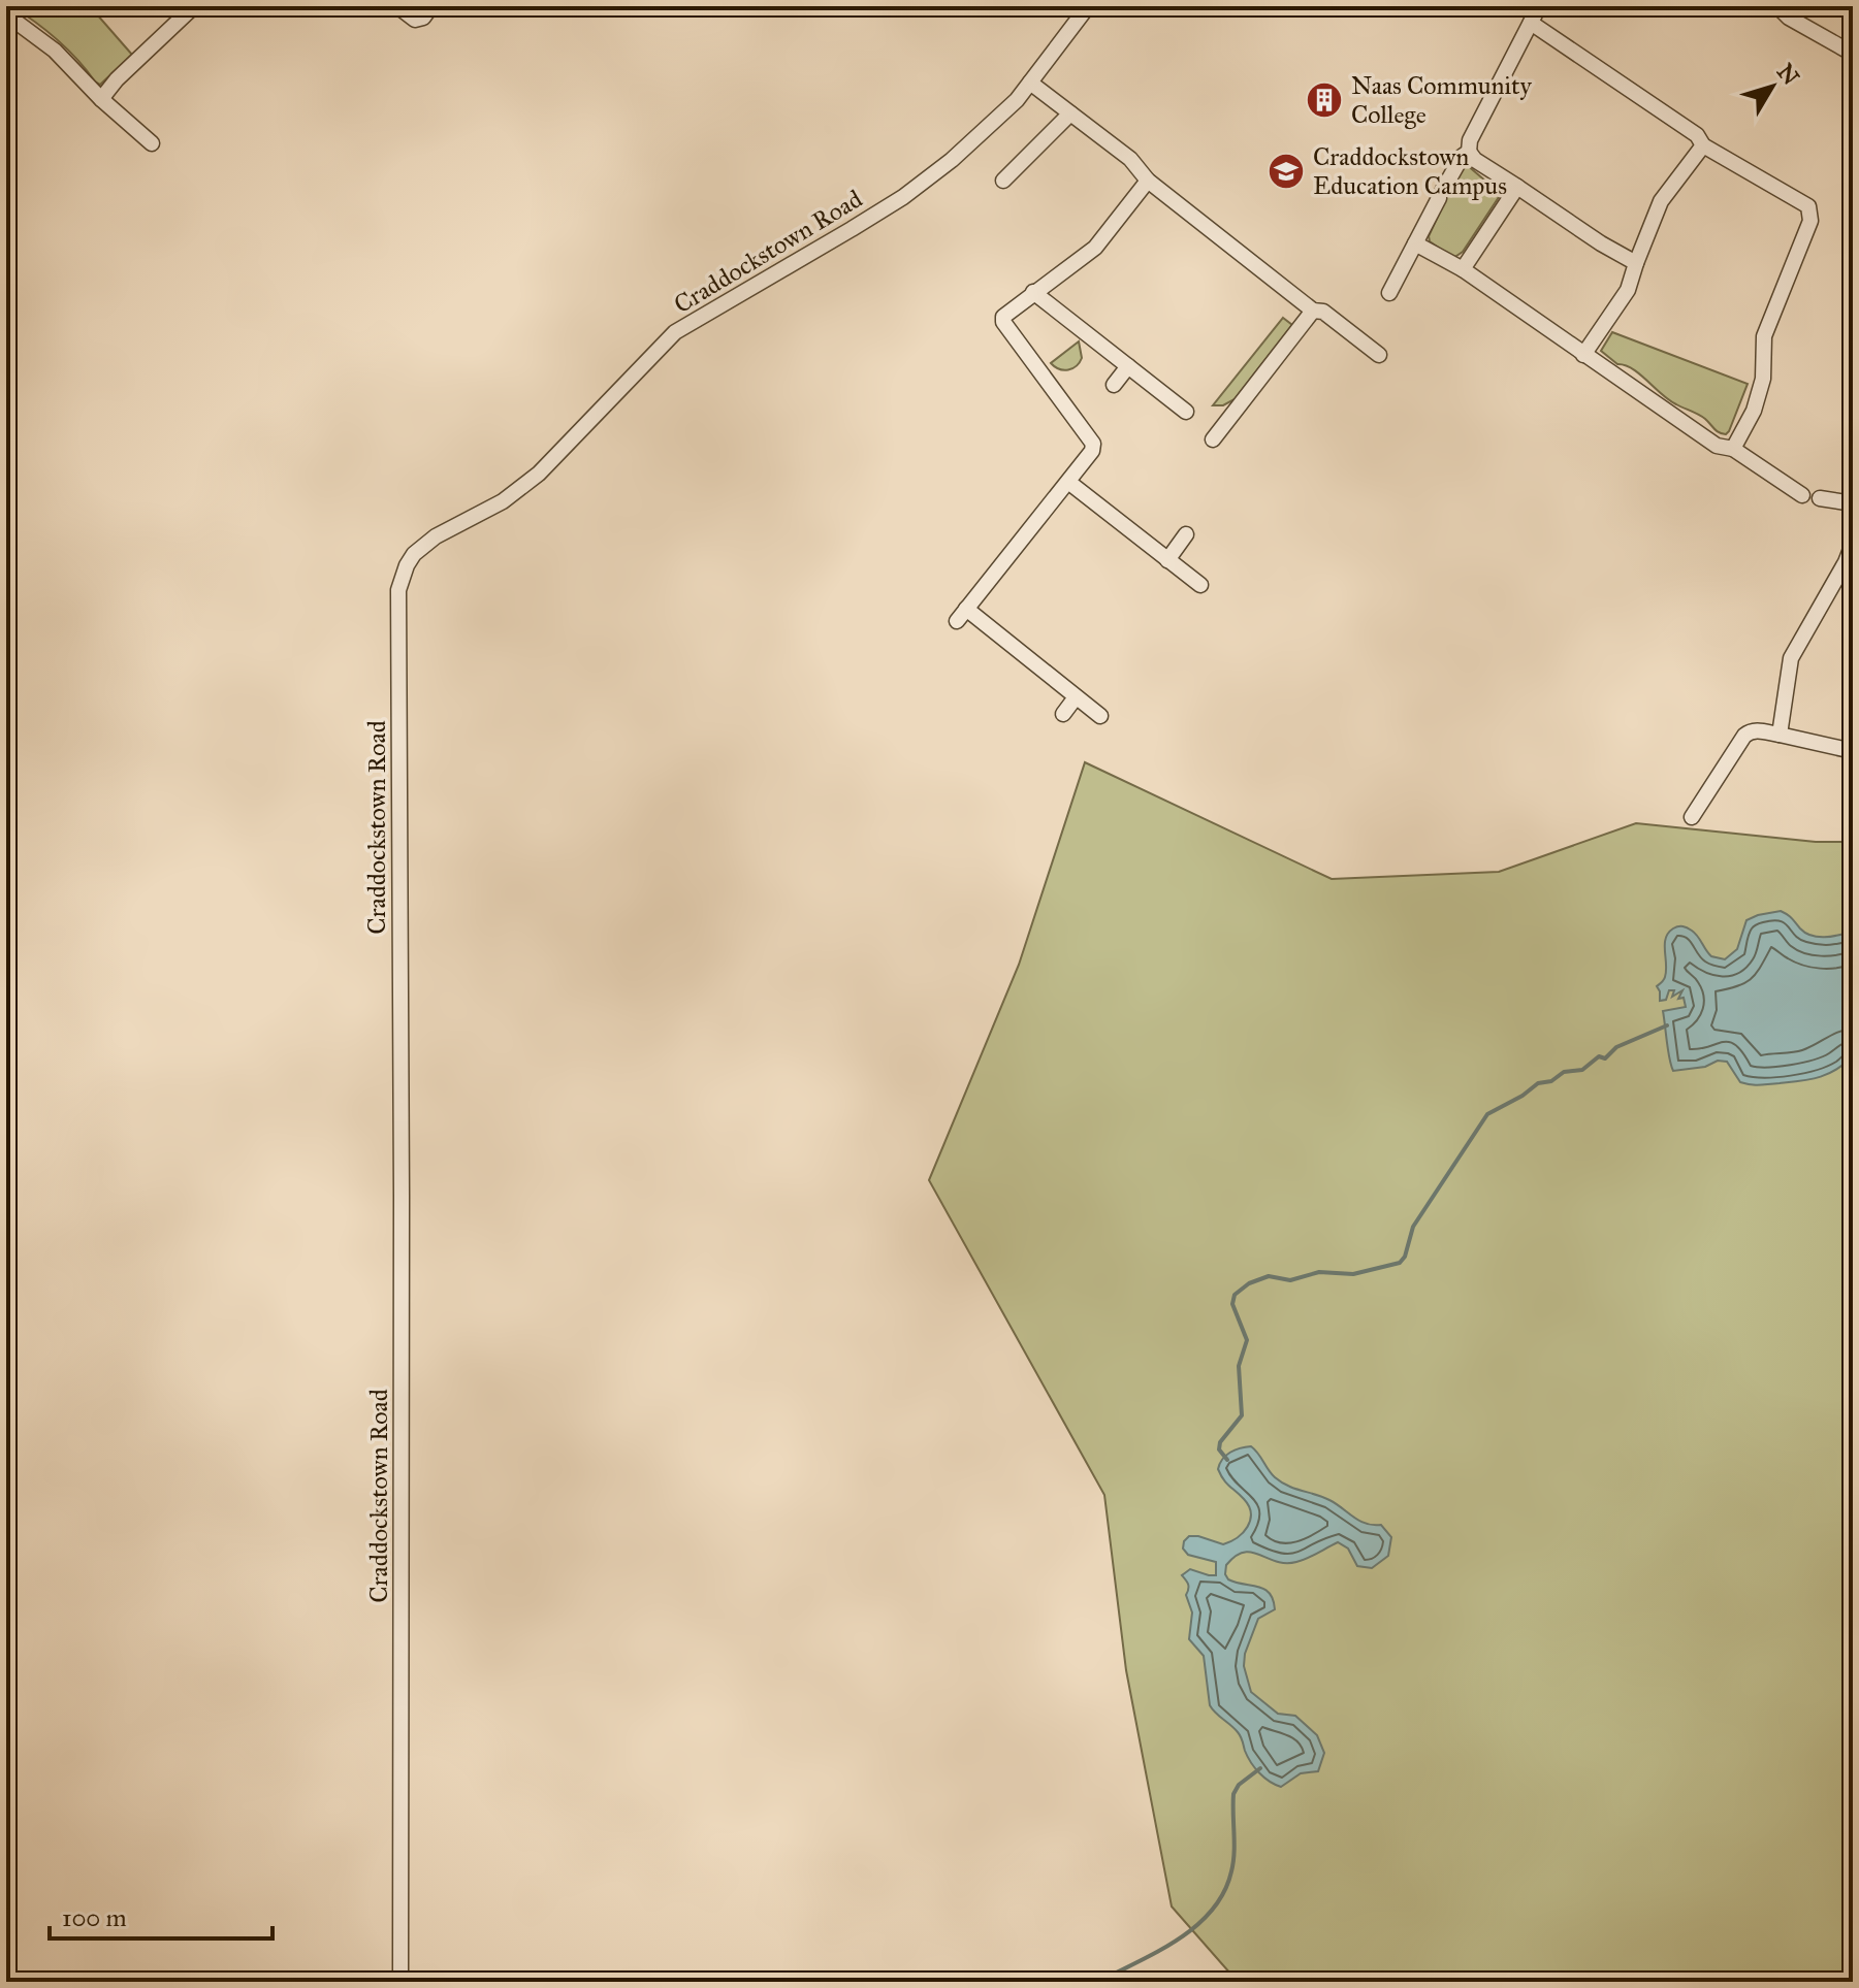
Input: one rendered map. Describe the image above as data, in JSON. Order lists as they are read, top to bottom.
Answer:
{
  "streets": {
    "street": ["Craddockstown Road"]
  },
  "places": {
    "building": ["Naas Community College"],
    "school or university": ["Craddockstown Education Campus"]
  },
  "scale_bar": "100 m",
  "north": "top right"
}
